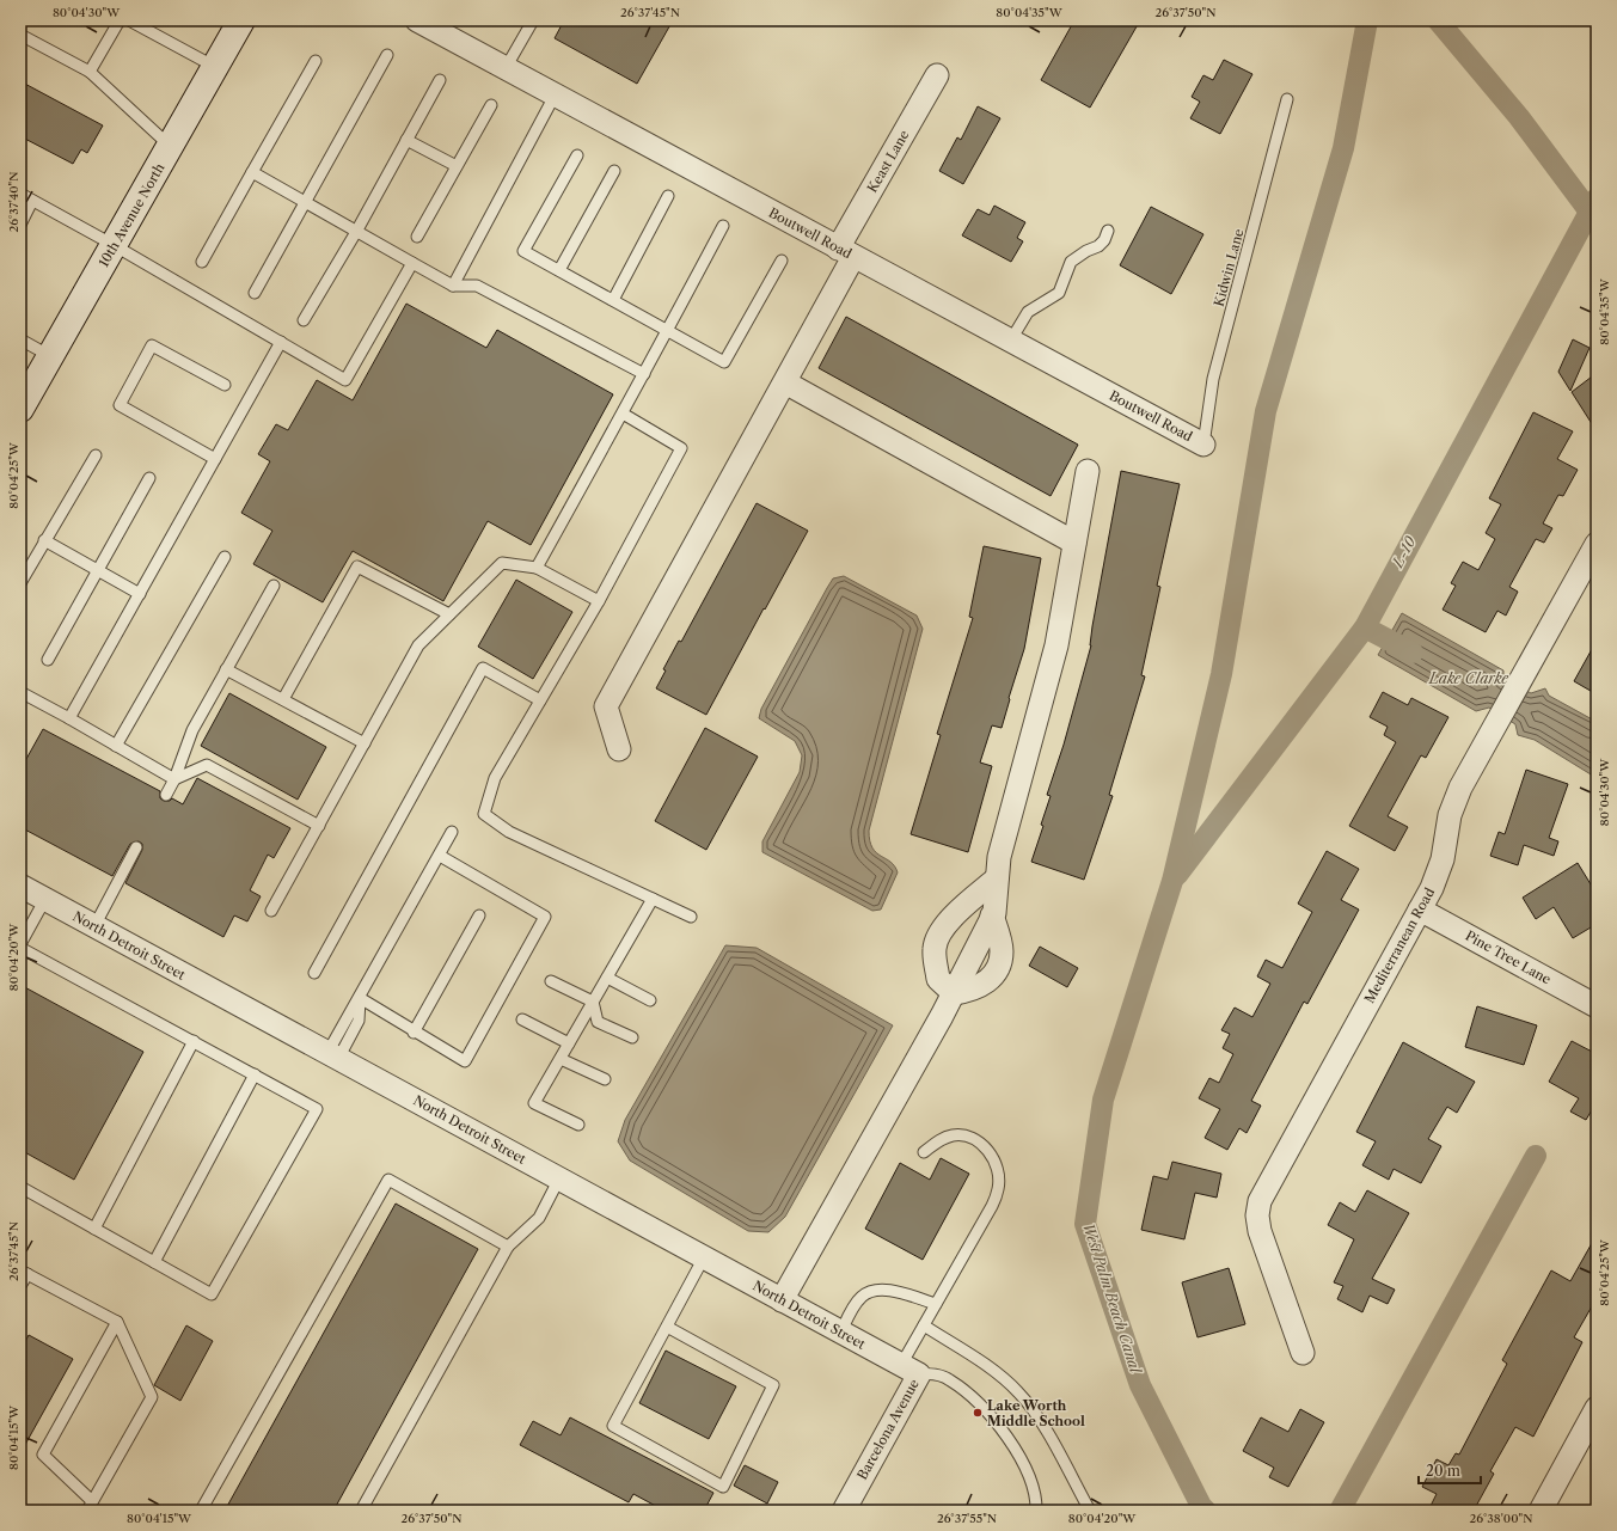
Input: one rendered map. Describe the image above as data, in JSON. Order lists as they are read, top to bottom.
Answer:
{
  "streets": {
    "street": [
      "Keast Lane",
      "10th Avenue North",
      "Boutwell Road",
      "North Detroit Street",
      "Mediterranean Road",
      "Pine Tree Lane",
      "Barcelona Avenue"
    ],
    "lane": ["Kidwin Lane"]
  },
  "crossings": [
    ["Keast Lane", "Boutwell Road"],
    ["Boutwell Road", "Kidwin Lane"],
    ["North Detroit Street", "Barcelona Avenue"],
    ["Mediterranean Road", "Pine Tree Lane"]
  ],
  "water": ["L-10", "Lake Clarke", "West Palm Beach Canal"],
  "places": ["Lake Worth Middle School"],
  "scale_bar": "20 m",
  "coordinates": [
    "80°04'30\"W",
    "26°37'45\"N",
    "80°04'35\"W",
    "26°37'50\"N",
    "26°37'40\"N",
    "80°04'25\"W",
    "80°04'20\"W",
    "80°04'15\"W",
    "26°37'55\"N",
    "26°38'00\"N"
  ]
}
